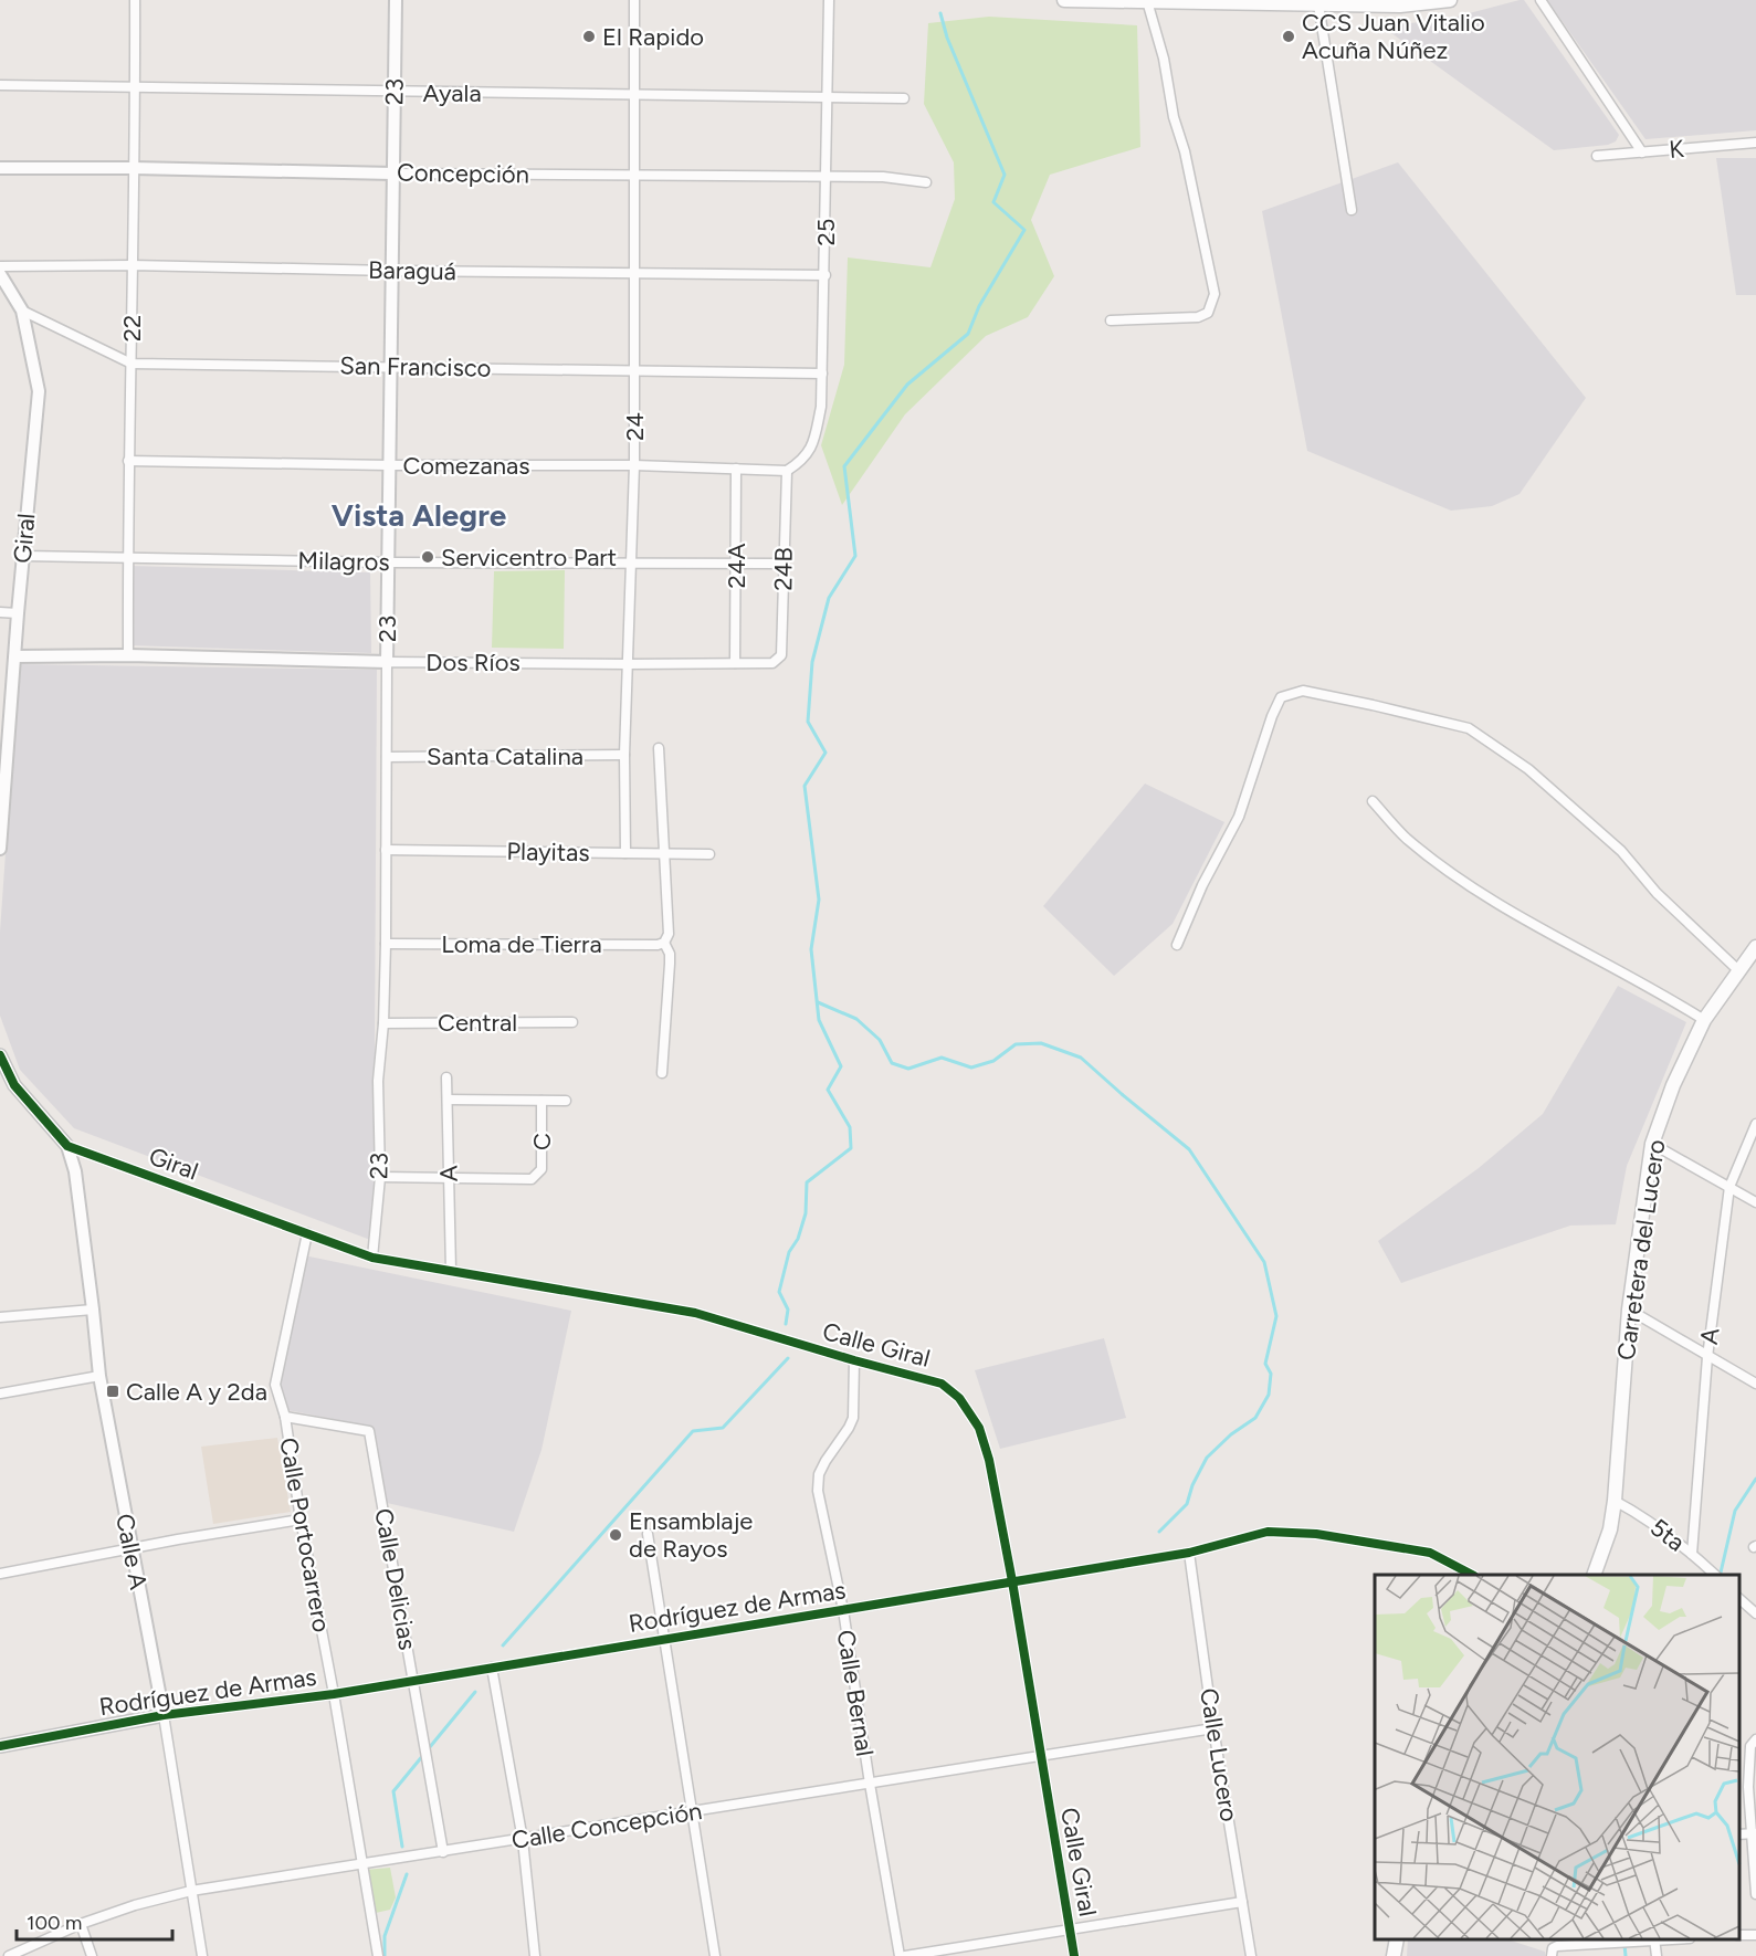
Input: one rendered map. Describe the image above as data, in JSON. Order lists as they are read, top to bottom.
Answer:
{
  "streets": {
    "main road": ["Carretera del Lucero"],
    "street": [
      "23",
      "Ayala",
      "K",
      "Concepción",
      "25",
      "Baraguá",
      "22",
      "San Francisco",
      "24",
      "Comezanas",
      "Giral",
      "Milagros",
      "24A",
      "24B",
      "Dos Ríos",
      "Santa Catalina",
      "Playitas",
      "Loma de Tierra",
      "Central",
      "C",
      "A",
      "Calle Giral",
      "Calle Portocarrero",
      "5ta",
      "Calle A",
      "Calle Delicias",
      "Rodríguez de Armas",
      "Calle Bernal",
      "Calle Lucero",
      "Calle Concepción"
    ]
  },
  "crossings": [
    ["23", "Ayala"],
    ["23", "Concepción"],
    ["23", "Baraguá"],
    ["23", "San Francisco"],
    ["23", "Comezanas"],
    ["23", "Giral"],
    ["23", "Milagros"],
    ["23", "Dos Ríos"],
    ["23", "Santa Catalina"],
    ["23", "Playitas"],
    ["23", "Loma de Tierra"],
    ["23", "Central"],
    ["23", "Calle Giral"],
    ["Ayala", "25"],
    ["Ayala", "22"],
    ["Ayala", "24"],
    ["Concepción", "25"],
    ["Concepción", "22"],
    ["Concepción", "24"],
    ["25", "Baraguá"],
    ["25", "San Francisco"],
    ["25", "Comezanas"],
    ["25", "24B"],
    ["Baraguá", "22"],
    ["Baraguá", "24"],
    ["22", "San Francisco"],
    ["22", "Comezanas"],
    ["22", "Milagros"],
    ["22", "Dos Ríos"],
    ["San Francisco", "24"],
    ["San Francisco", "Giral"],
    ["24", "Comezanas"],
    ["24", "Milagros"],
    ["24", "Dos Ríos"],
    ["24", "Santa Catalina"],
    ["24", "Playitas"],
    ["Comezanas", "24A"],
    ["Comezanas", "24B"],
    ["Giral", "Milagros"],
    ["Giral", "Dos Ríos"],
    ["Giral", "Calle Giral"],
    ["Giral", "Calle Portocarrero"],
    ["Giral", "Calle A"],
    ["Milagros", "24A"],
    ["Milagros", "24B"],
    ["24A", "Dos Ríos"],
    ["24B", "Dos Ríos"],
    ["C", "A"],
    ["A", "Calle Giral"],
    ["A", "5ta"],
    ["Carretera del Lucero", "5ta"],
    ["Calle Giral", "Rodríguez de Armas"],
    ["Calle Giral", "Calle Bernal"],
    ["Calle Giral", "Calle Concepción"],
    ["Calle Portocarrero", "Calle Delicias"],
    ["Calle Portocarrero", "Rodríguez de Armas"],
    ["Calle Portocarrero", "Calle Concepción"],
    ["Calle A", "Rodríguez de Armas"],
    ["Calle A", "Calle Concepción"],
    ["Calle Delicias", "Rodríguez de Armas"],
    ["Calle Delicias", "Calle Concepción"],
    ["Rodríguez de Armas", "Calle Bernal"],
    ["Rodríguez de Armas", "Calle Lucero"],
    ["Calle Bernal", "Calle Concepción"],
    ["Calle Lucero", "Calle Concepción"]
  ],
  "districts": ["Vista Alegre"],
  "places": {
    "other": [
      "El Rapido",
      "CCS Juan Vitalio Acuña Núñez",
      "Servicentro Part",
      "Ensamblaje de Rayos"
    ],
    "transit": ["Calle A y 2da"]
  },
  "scale_bar": "100 m"
}
